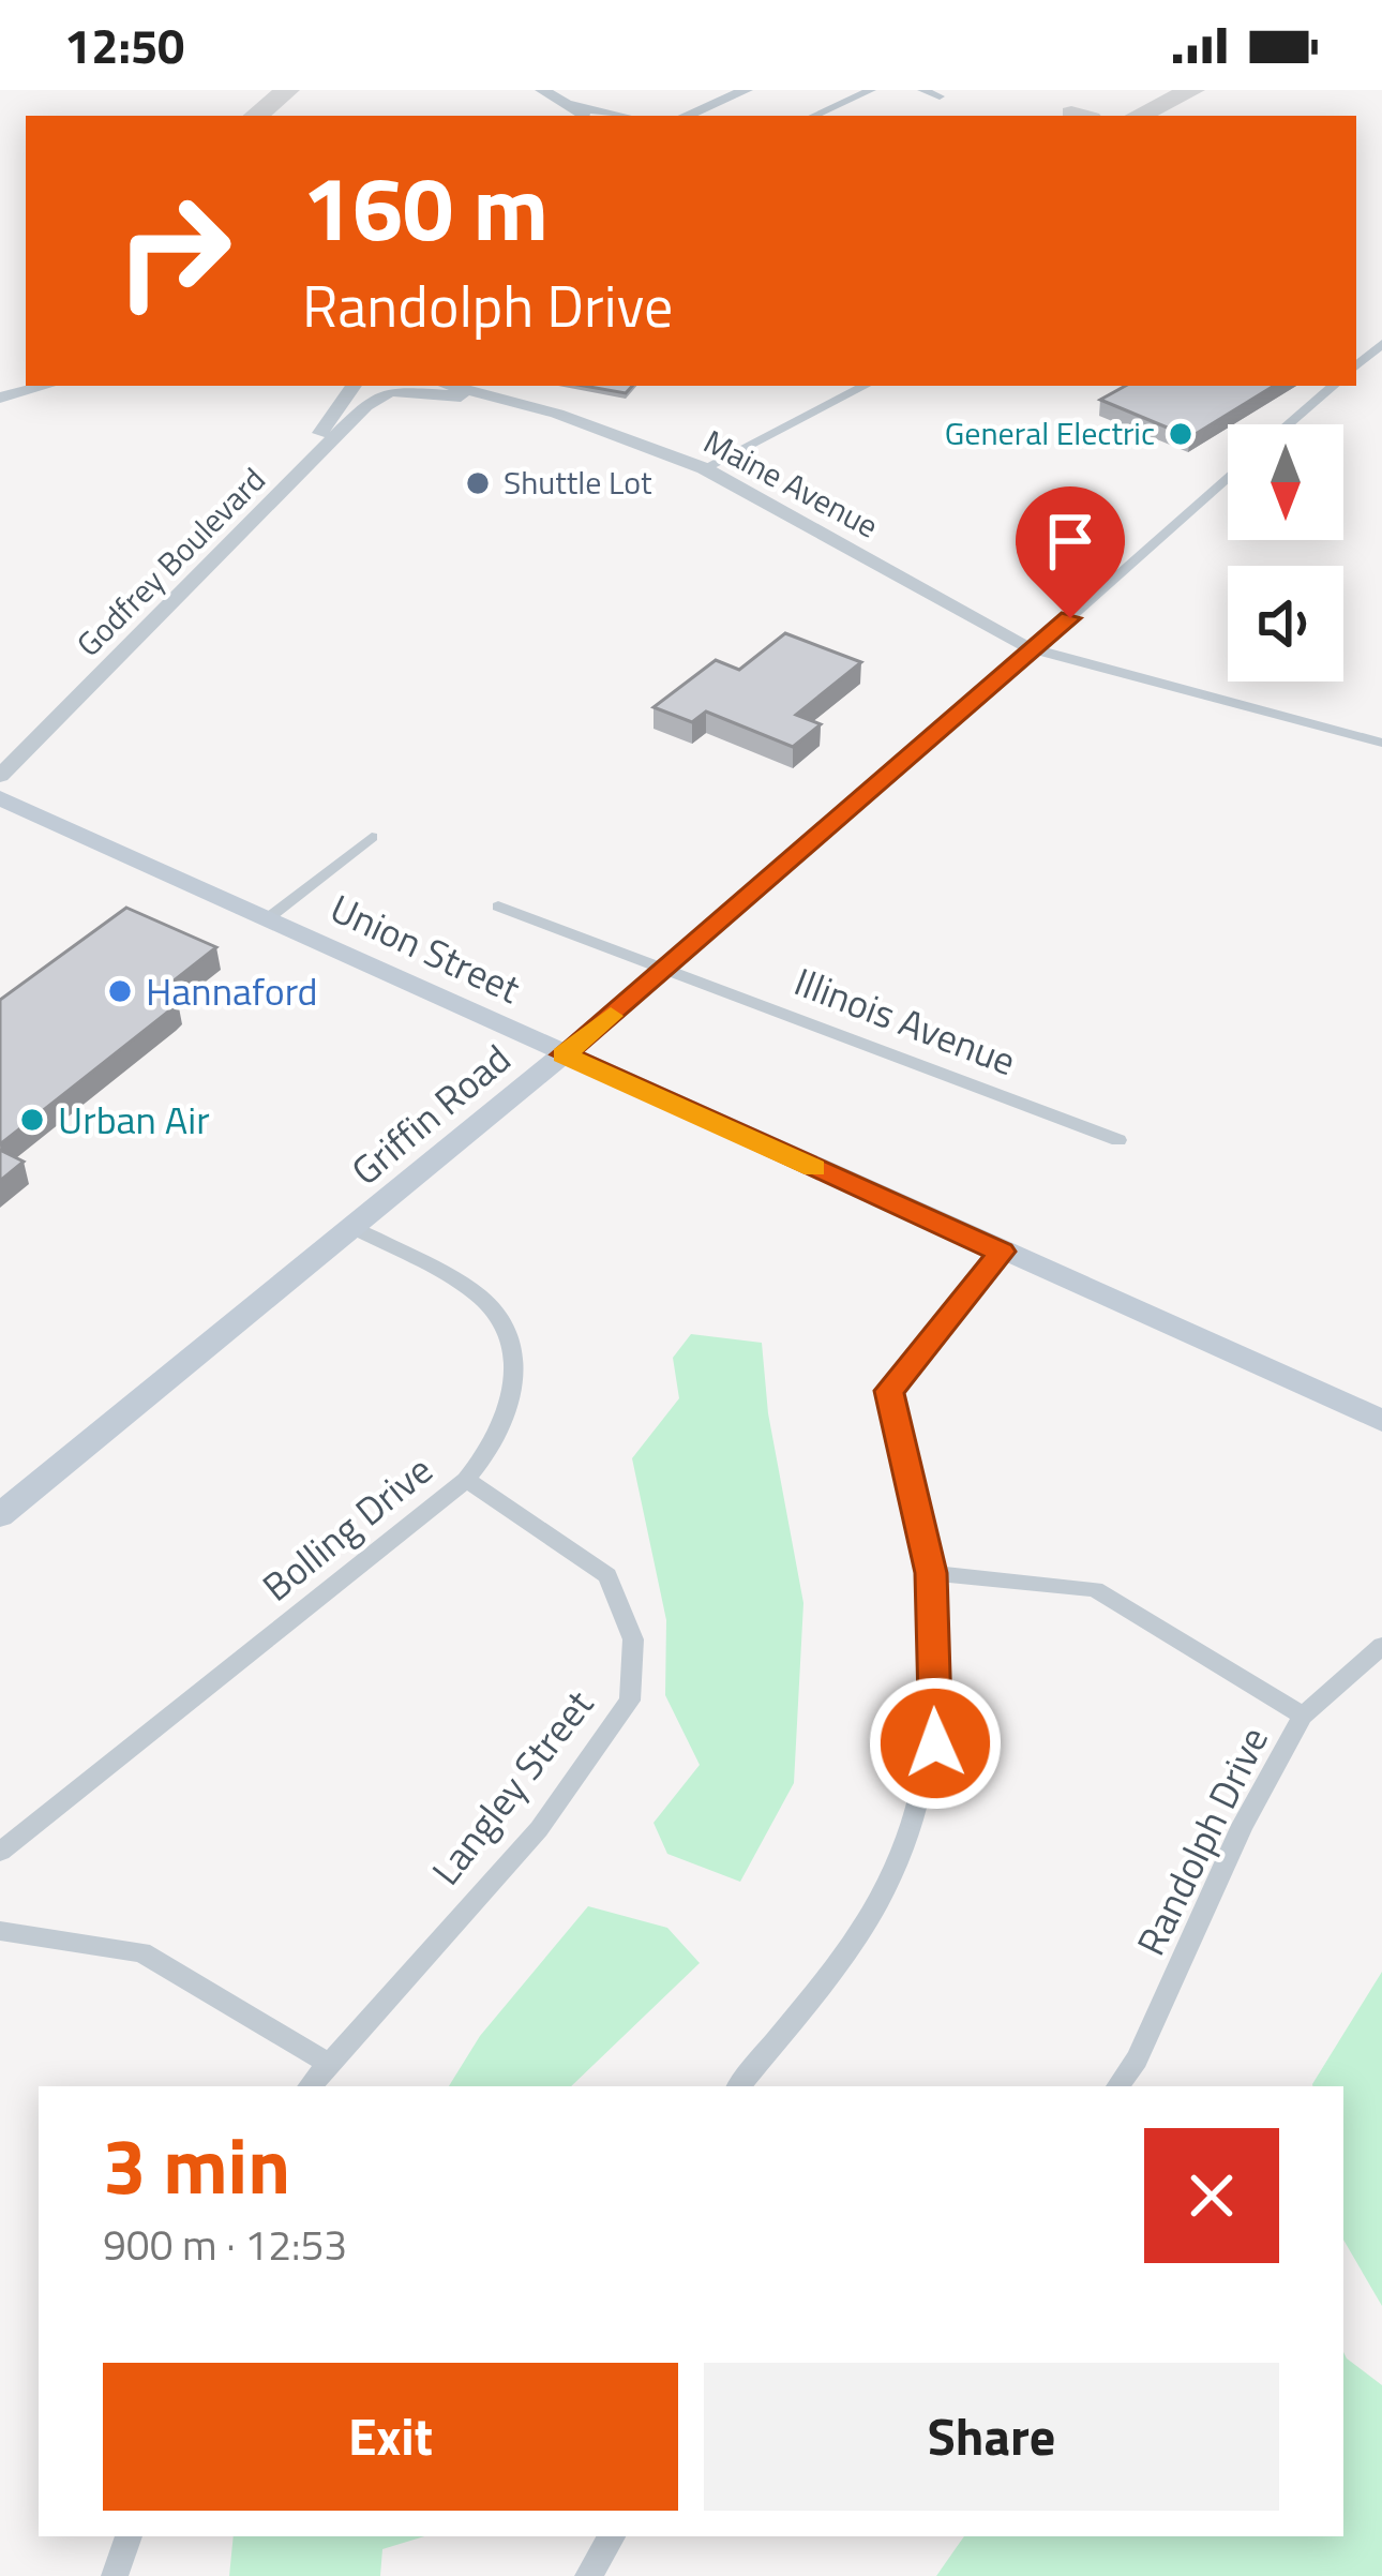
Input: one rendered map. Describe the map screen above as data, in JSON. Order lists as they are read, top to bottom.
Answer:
{
  "streets": {
    "main road": ["Union Street", "Griffin Road"],
    "street": [
      "Maine Avenue",
      "Godfrey Boulevard",
      "Illinois Avenue",
      "Bolling Drive",
      "Langley Street",
      "Randolph Drive"
    ]
  },
  "crossings": [
    ["Maine Avenue", "Godfrey Boulevard"],
    ["Maine Avenue", "Griffin Road"],
    ["Union Street", "Griffin Road"],
    ["Illinois Avenue", "Griffin Road"],
    ["Griffin Road", "Bolling Drive"],
    ["Bolling Drive", "Langley Street"]
  ],
  "places": [
    "General Electric",
    "Shuttle Lot",
    "Hannaford",
    "Urban Air"
  ],
  "north": "bottom",
  "page": {
    "status": "12:50",
    "turn": ["160 m", "Randolph Drive"],
    "heading": ["3 min", "900 m · 12:53"],
    "buttons": ["Exit", "Share"]
  }
}
